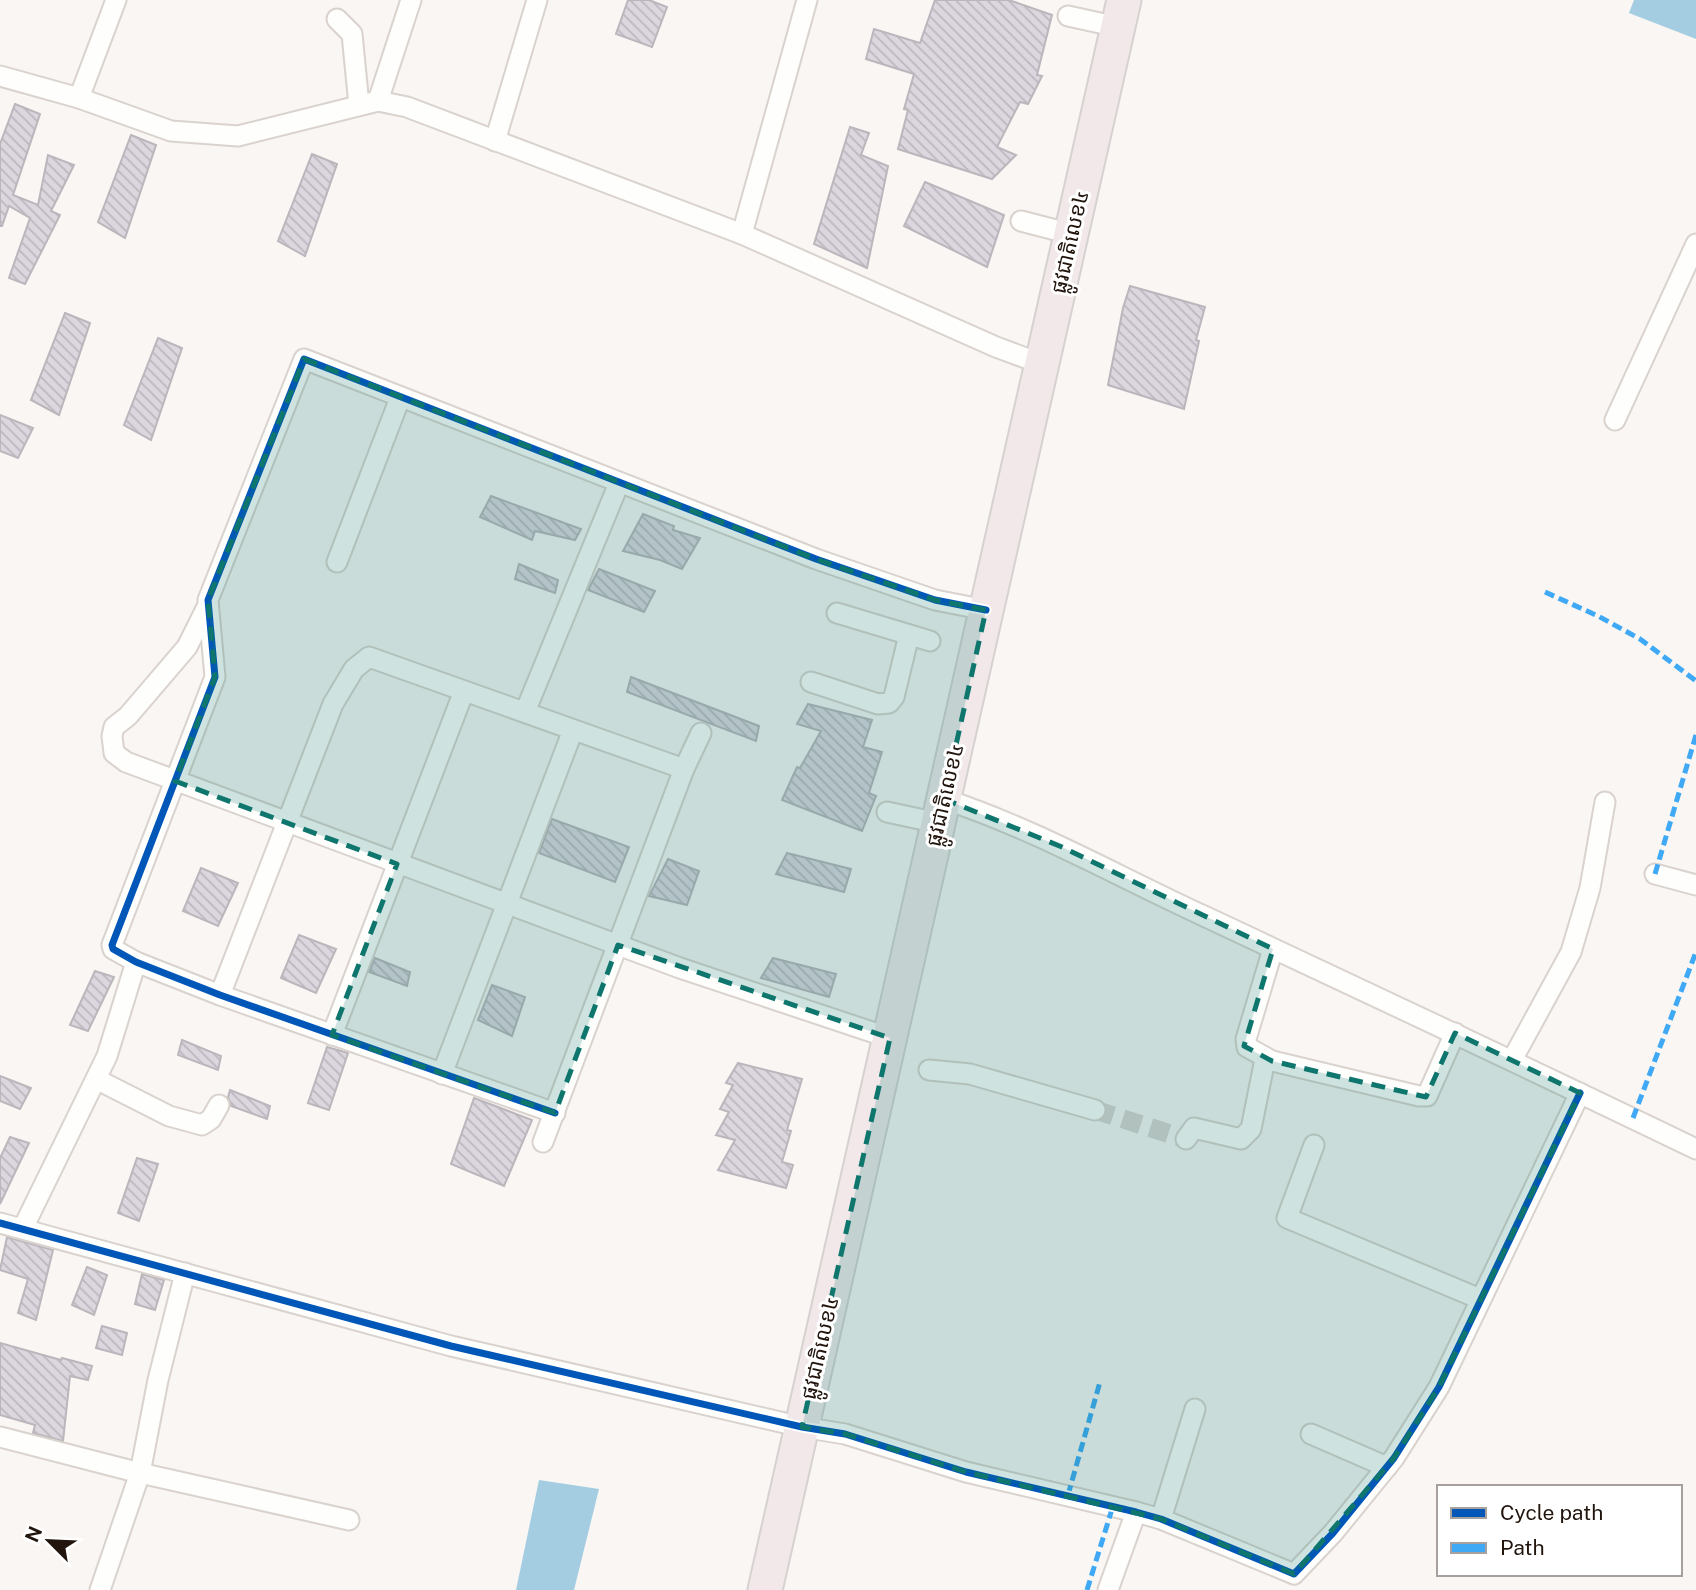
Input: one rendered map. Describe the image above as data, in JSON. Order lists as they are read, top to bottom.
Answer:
{
  "streets": {
    "highway": ["ផ្លូវជាតិលេខ៤"]
  },
  "legend": ["Cycle path", "Path"],
  "north": "top left"
}
